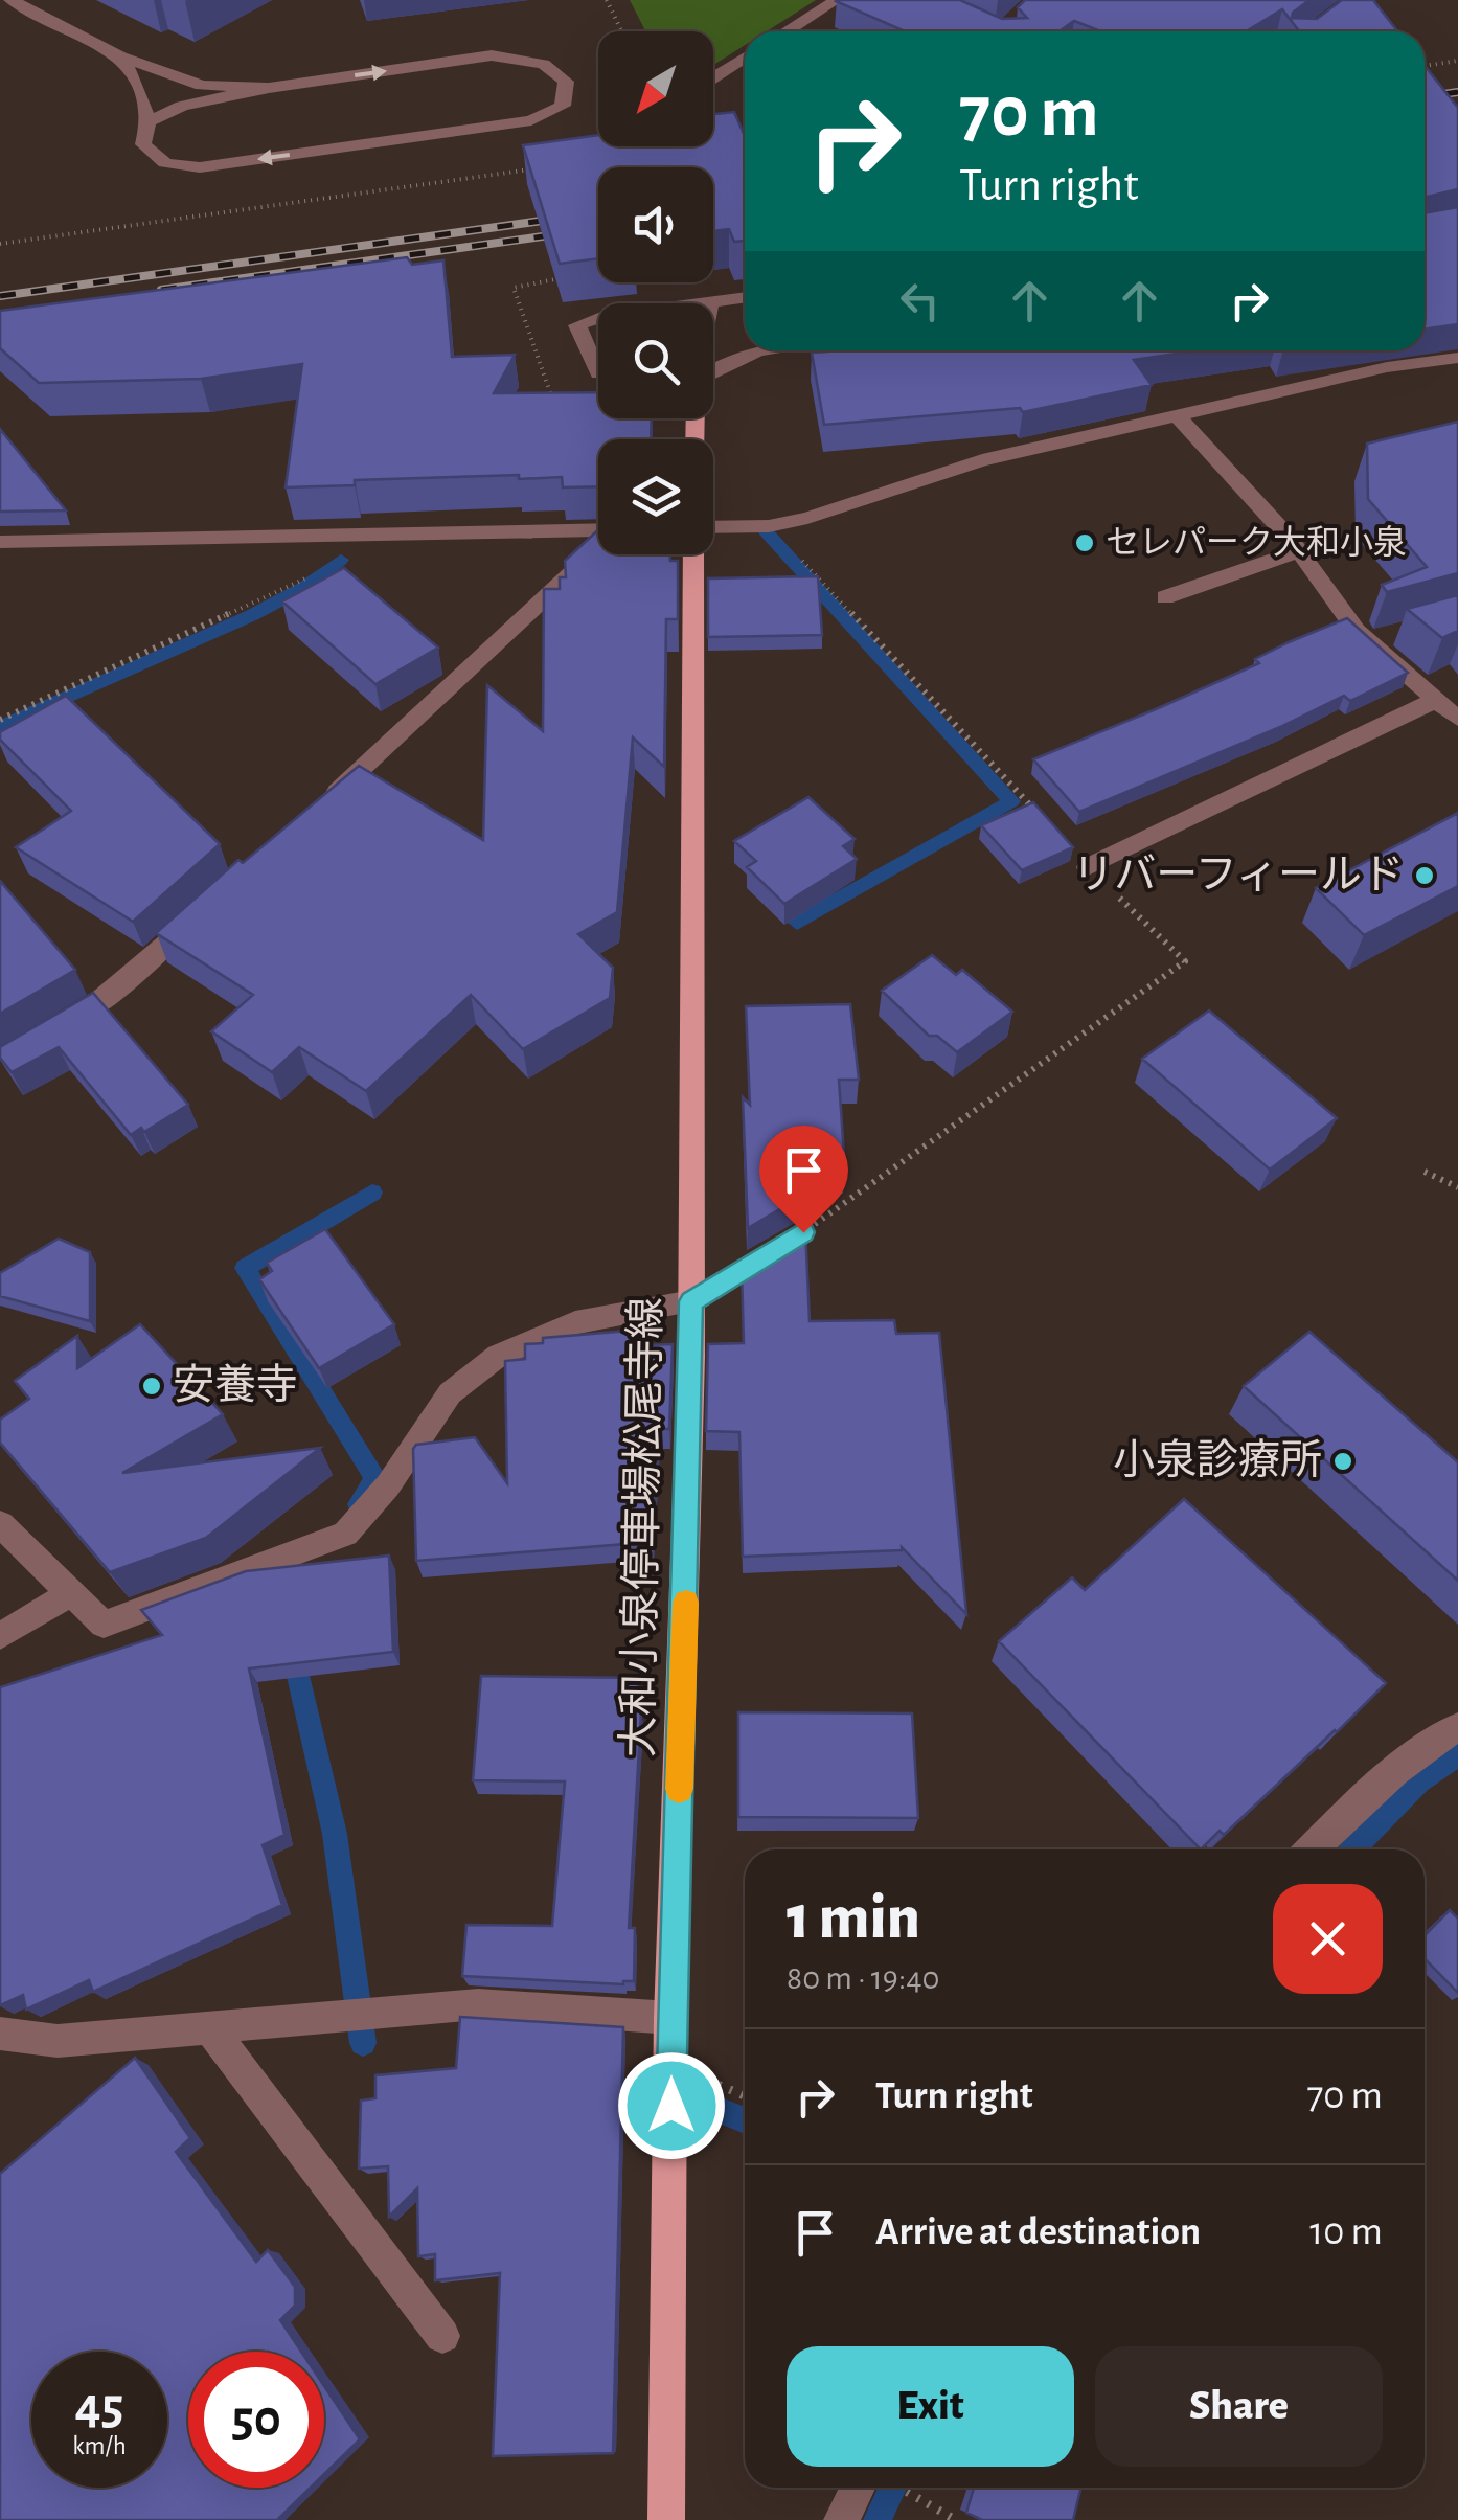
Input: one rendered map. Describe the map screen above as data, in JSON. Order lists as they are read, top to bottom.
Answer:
{
  "streets": {
    "main road": ["大和小泉停車場松尾寺線"]
  },
  "places": [
    "セレパーク大和小泉",
    "リバーフィールド",
    "安養寺",
    "小泉診療所"
  ],
  "north": "bottom left",
  "page": {
    "turn": ["70 m", "Turn right"],
    "heading": ["1 min", "80 m · 19:40"],
    "list": [
      {
        "name": "Turn right",
        "value": "70 m"
      },
      {
        "name": "Arrive at destination",
        "value": "10 m"
      }
    ],
    "buttons": ["Exit", "Share"],
    "speed": "45 km/h",
    "limit": "50"
  }
}
